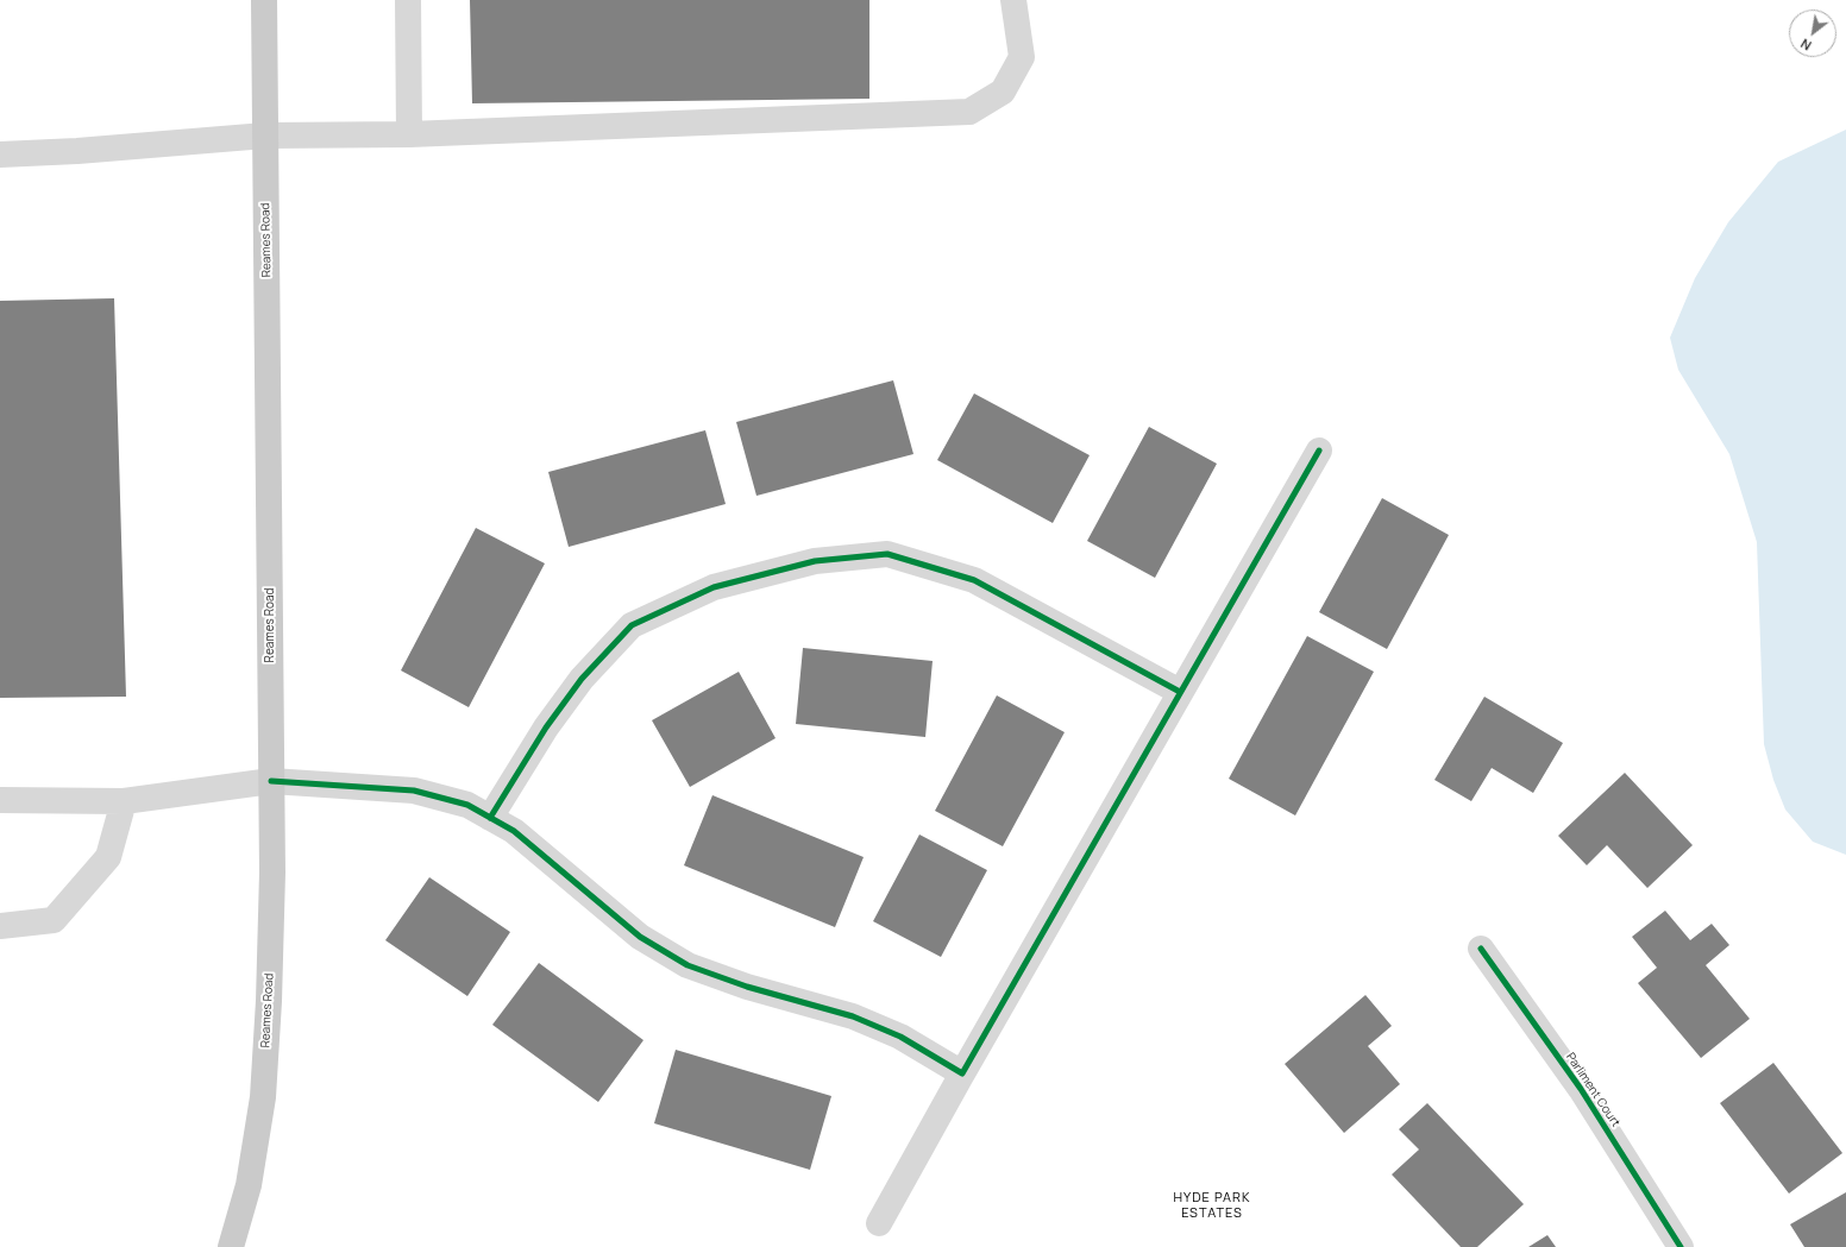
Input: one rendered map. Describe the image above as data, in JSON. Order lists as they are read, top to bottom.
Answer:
{
  "streets": {
    "main road": ["Reames Road"],
    "street": ["Parliment Court"]
  },
  "districts": ["HYDE PARK ESTATES"],
  "north": "bottom left"
}
